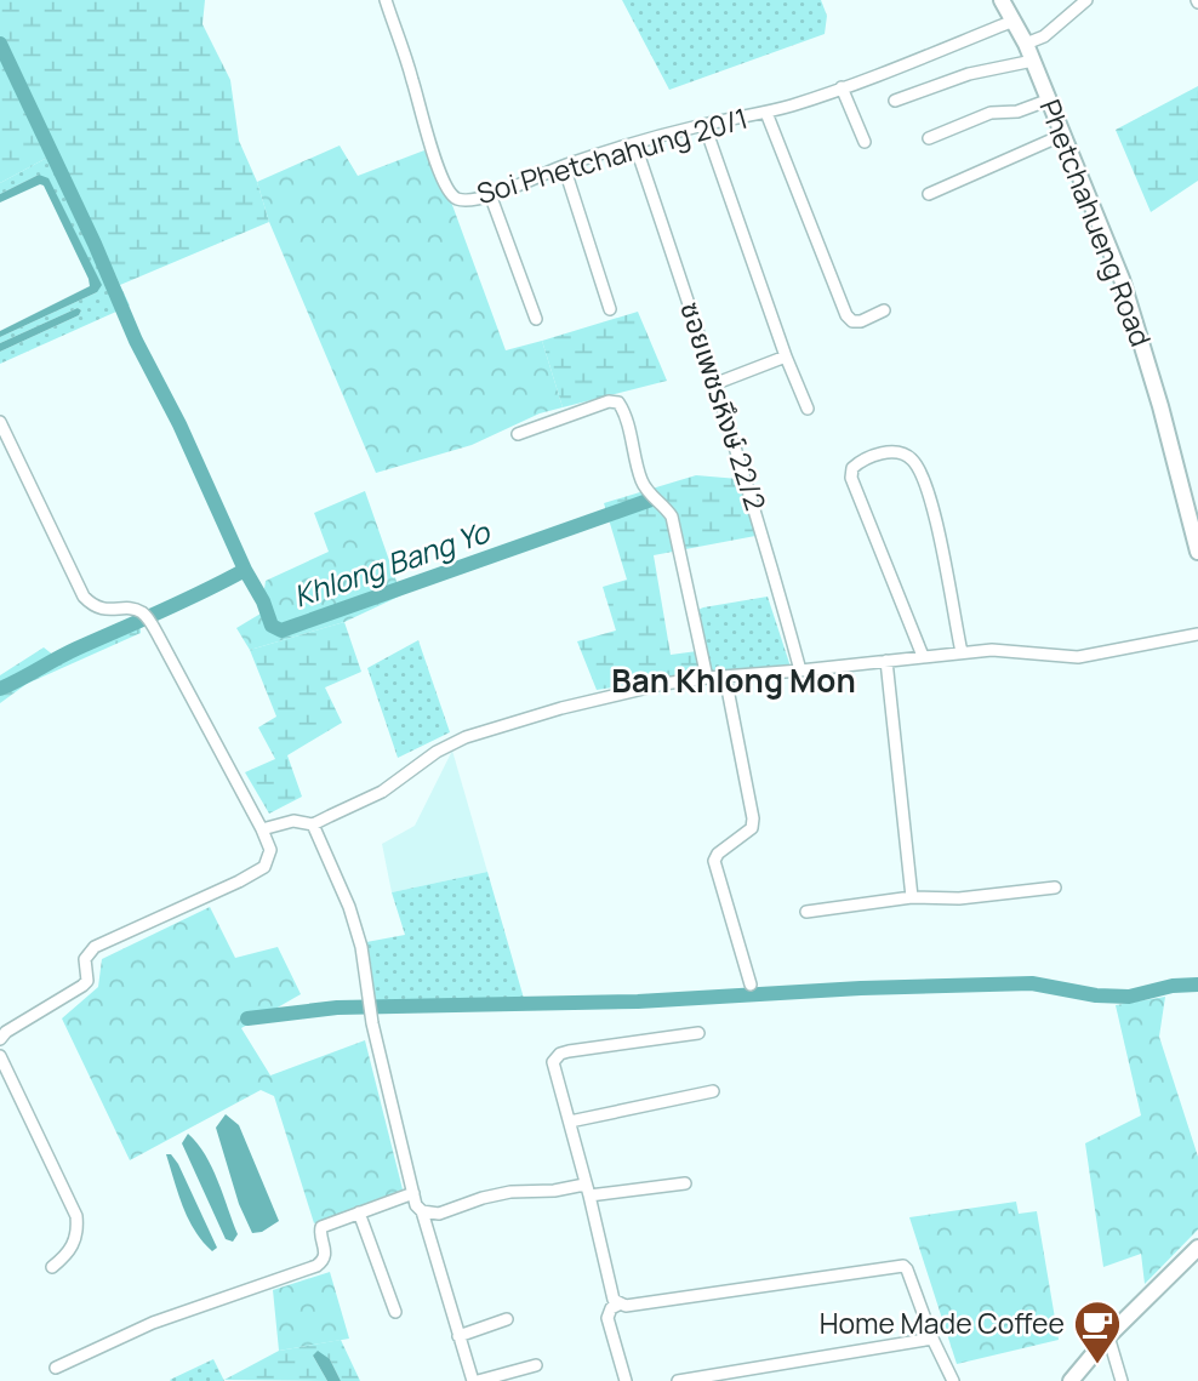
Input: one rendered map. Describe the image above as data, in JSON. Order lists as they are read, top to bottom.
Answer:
{
  "streets": {
    "main road": ["Phetchahueng Road"],
    "street": ["Soi Phetchahung 20/1", "ซอยเพชรหึงษ์ 22/2"]
  },
  "crossings": [
    ["Soi Phetchahung 20/1", "Phetchahueng Road"],
    ["Soi Phetchahung 20/1", "ซอยเพชรหึงษ์ 22/2"]
  ],
  "districts": ["Ban Khlong Mon"],
  "water": ["Khlong Bang Yo"],
  "places": {
    "cafe": ["Home Made Coffee"]
  }
}
